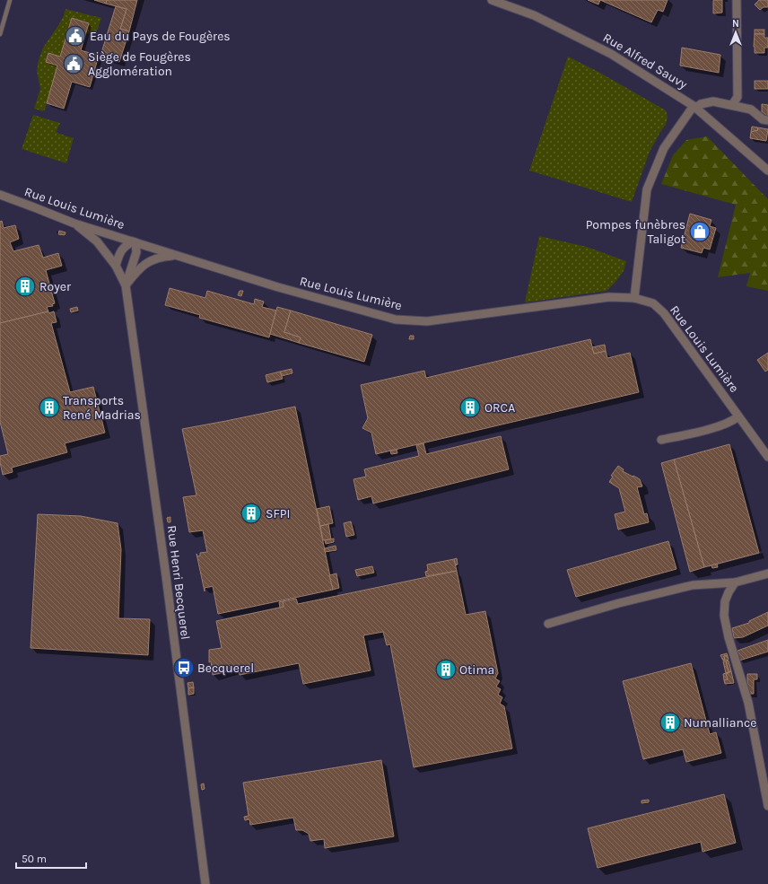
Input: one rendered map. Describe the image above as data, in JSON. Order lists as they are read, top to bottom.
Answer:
{
  "streets": {
    "street": ["Rue Alfred Sauvy", "Rue Louis Lumière", "Rue Henri Becquerel"]
  },
  "crossings": [
    ["Rue Louis Lumière", "Rue Henri Becquerel"]
  ],
  "places": {
    "public building": ["Eau du Pays de Fougères", "Siège de Fougères Agglomération"],
    "shop": ["Pompes funèbres Taligot"],
    "building": [
      "Royer",
      "Transports René Madrias",
      "ORCA",
      "SFPI",
      "Otima",
      "Numalliance"
    ],
    "bus stop": ["Becquerel"]
  },
  "scale_bar": "50 m",
  "north": "top"
}
